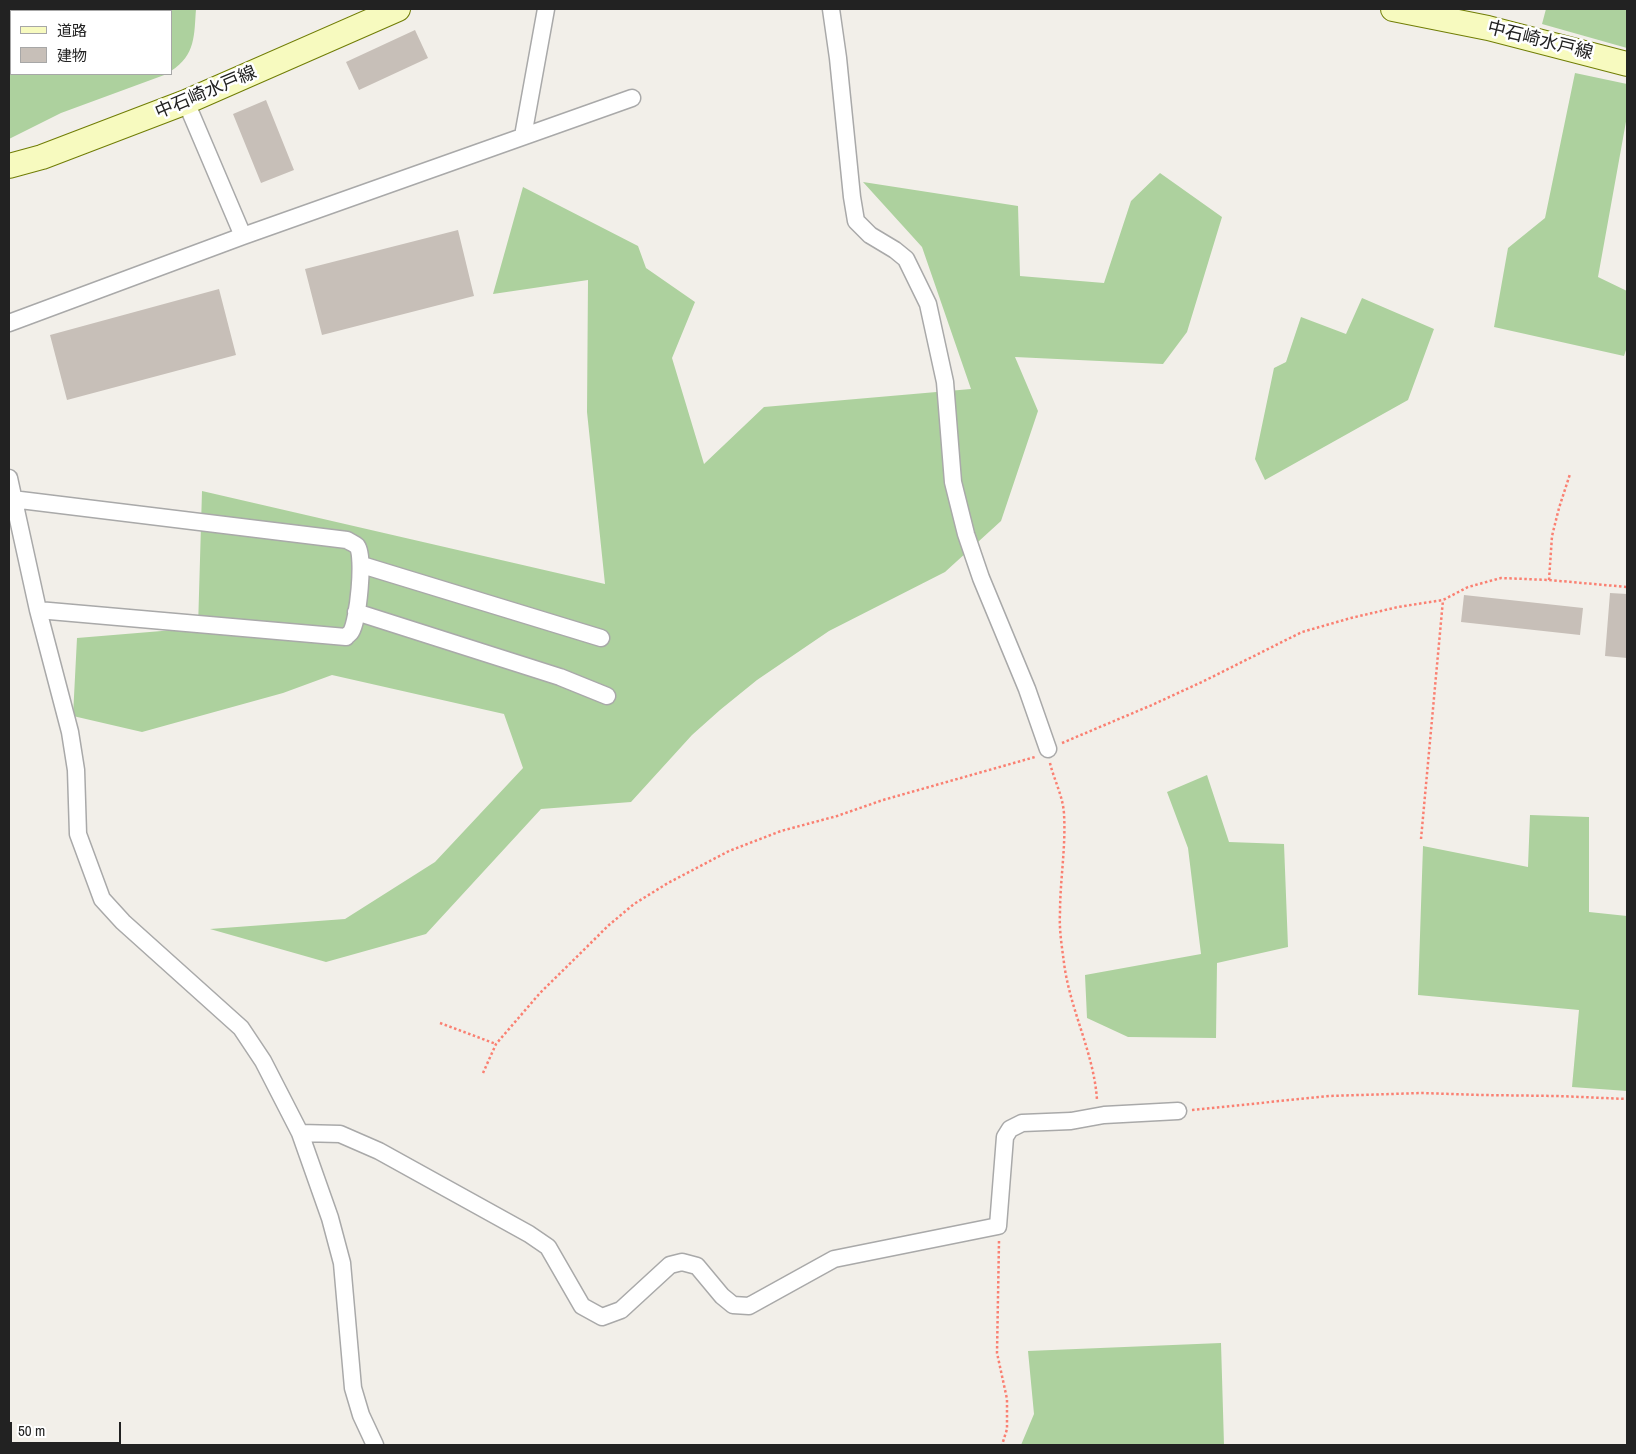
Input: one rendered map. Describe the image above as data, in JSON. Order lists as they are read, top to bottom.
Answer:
{
  "streets": {
    "main road": ["中石崎水戸線"]
  },
  "legend": ["道路", "建物"],
  "scale_bar": "50 m"
}
